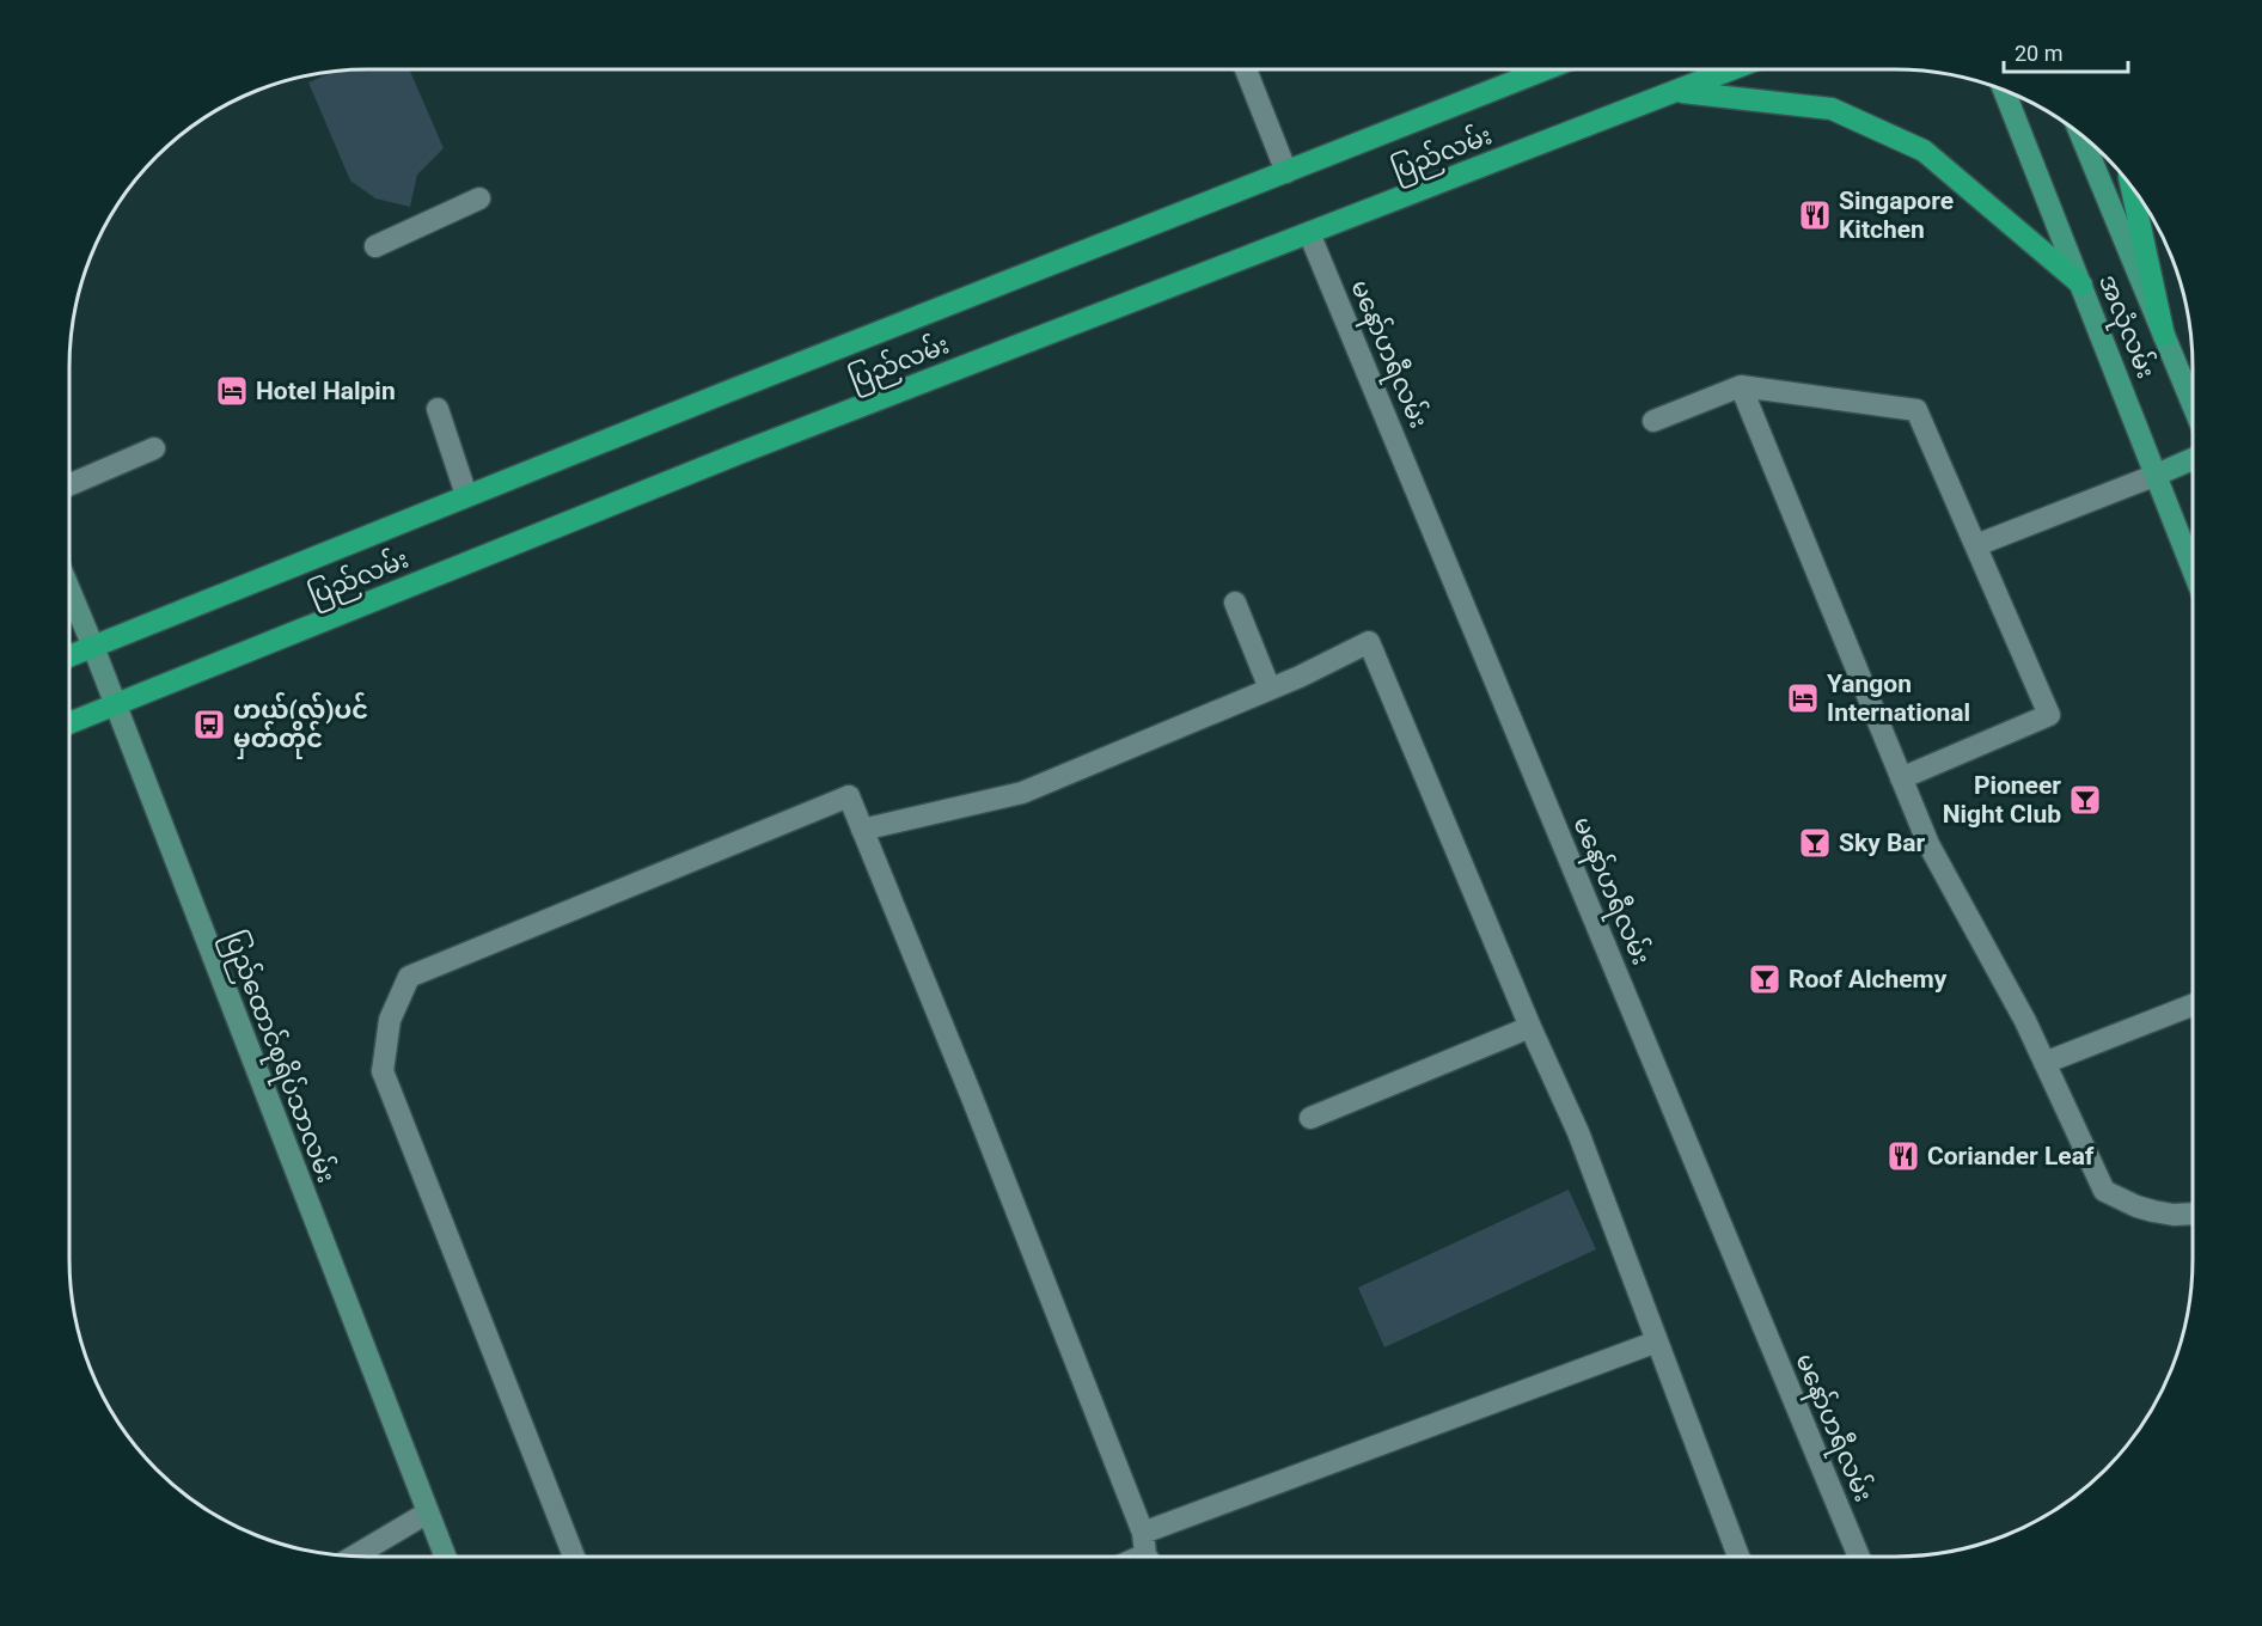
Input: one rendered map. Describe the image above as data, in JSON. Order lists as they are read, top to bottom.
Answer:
{
  "streets": {
    "highway": ["ပြည်လမ်း"],
    "main road": ["အလုံလမ်း"],
    "street": ["မနော်ဟရီလမ်း", "ပြည်ထောင်စုရိပ်သာလမ်း"]
  },
  "crossings": [
    ["ပြည်လမ်း", "မနော်ဟရီလမ်း"],
    ["ပြည်လမ်း", "ပြည်ထောင်စုရိပ်သာလမ်း"]
  ],
  "places": {
    "restaurant": ["Singapore Kitchen", "Coriander Leaf"],
    "hotel": ["Hotel Halpin", "Yangon International"],
    "bus stop": ["ဟယ်(လ်)ပင် မှတ်တိုင်"],
    "bar": ["Pioneer Night Club", "Sky Bar", "Roof Alchemy"]
  },
  "scale_bar": "20 m"
}
